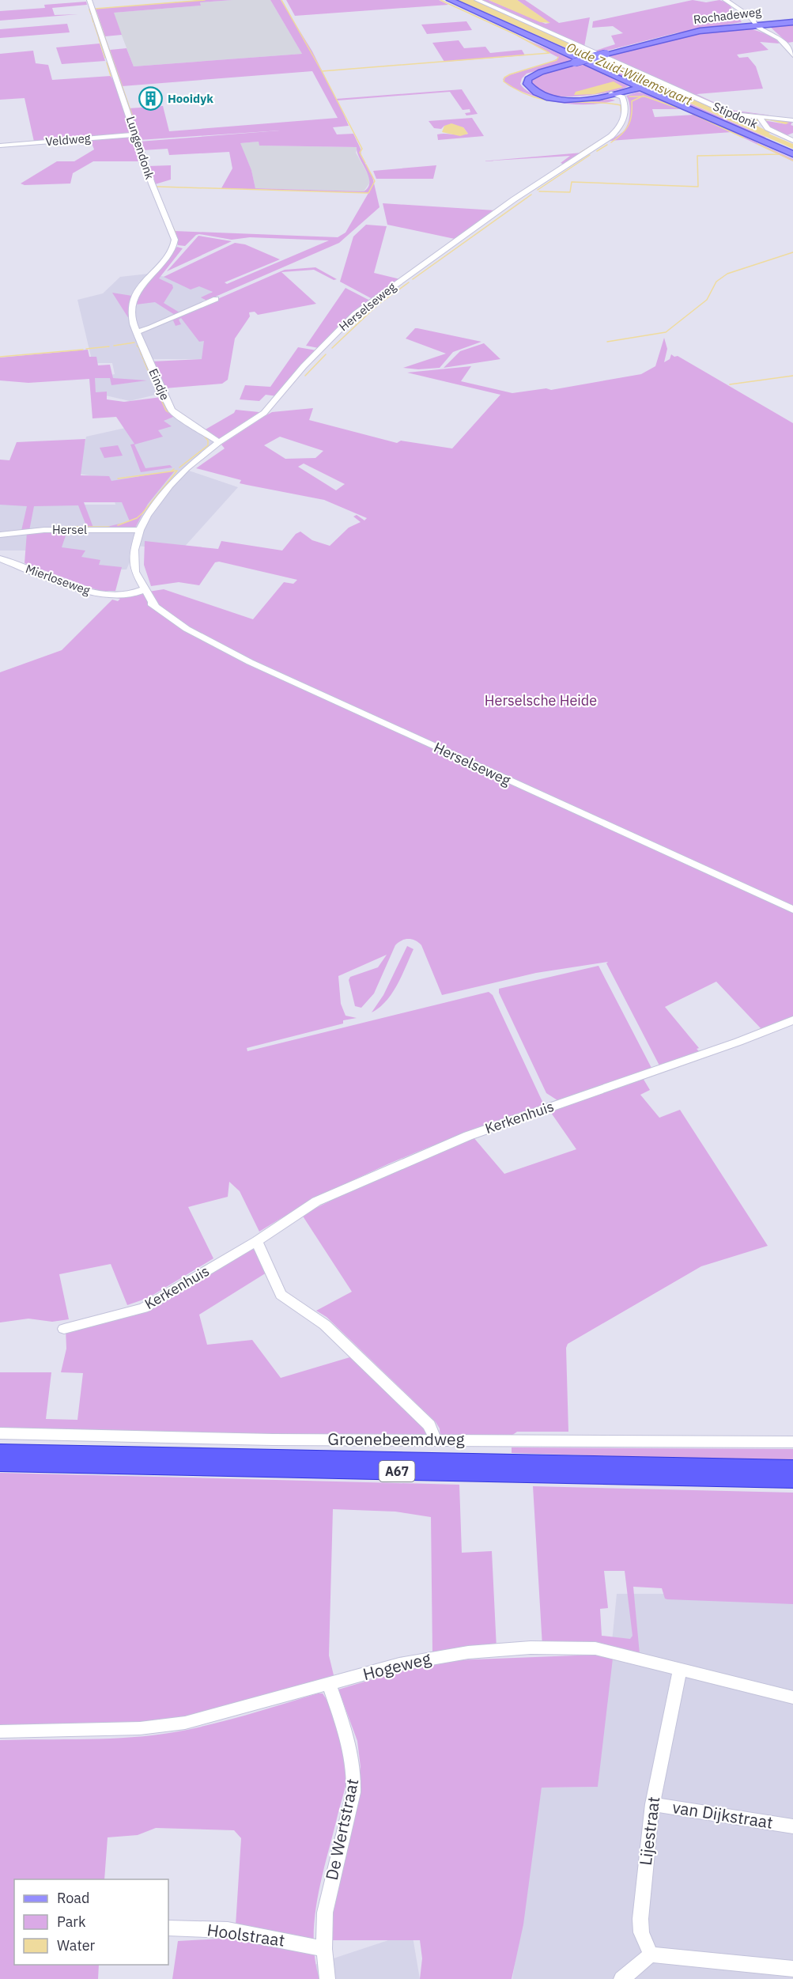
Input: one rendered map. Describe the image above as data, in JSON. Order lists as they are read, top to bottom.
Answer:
{
  "streets": {
    "highway": ["A67"],
    "main road": ["Rochadeweg", "Stipdonk"],
    "street": [
      "Veldweg",
      "Lungendonk",
      "Herselseweg",
      "Eindje",
      "Hersel",
      "Mierloseweg",
      "Kerkenhuis",
      "Groenebeemdweg",
      "Hogeweg",
      "van Dijkstraat",
      "De Wertstraat",
      "Lijestraat",
      "Hoolstraat"
    ]
  },
  "crossings": [
    ["Rochadeweg", "Stipdonk"],
    ["Rochadeweg", "Herselseweg"],
    ["Veldweg", "Lungendonk"],
    ["Lungendonk", "Eindje"],
    ["Herselseweg", "Eindje"],
    ["Herselseweg", "Hersel"],
    ["Herselseweg", "Mierloseweg"],
    ["Hogeweg", "De Wertstraat"],
    ["Hogeweg", "Lijestraat"],
    ["van Dijkstraat", "Lijestraat"],
    ["De Wertstraat", "Hoolstraat"]
  ],
  "water": ["Oude Zuid-Willemsvaart"],
  "parks": ["Herselsche Heide"],
  "places": {
    "building": ["Hooidyk"]
  },
  "legend": ["Road", "Park", "Water"]
}
